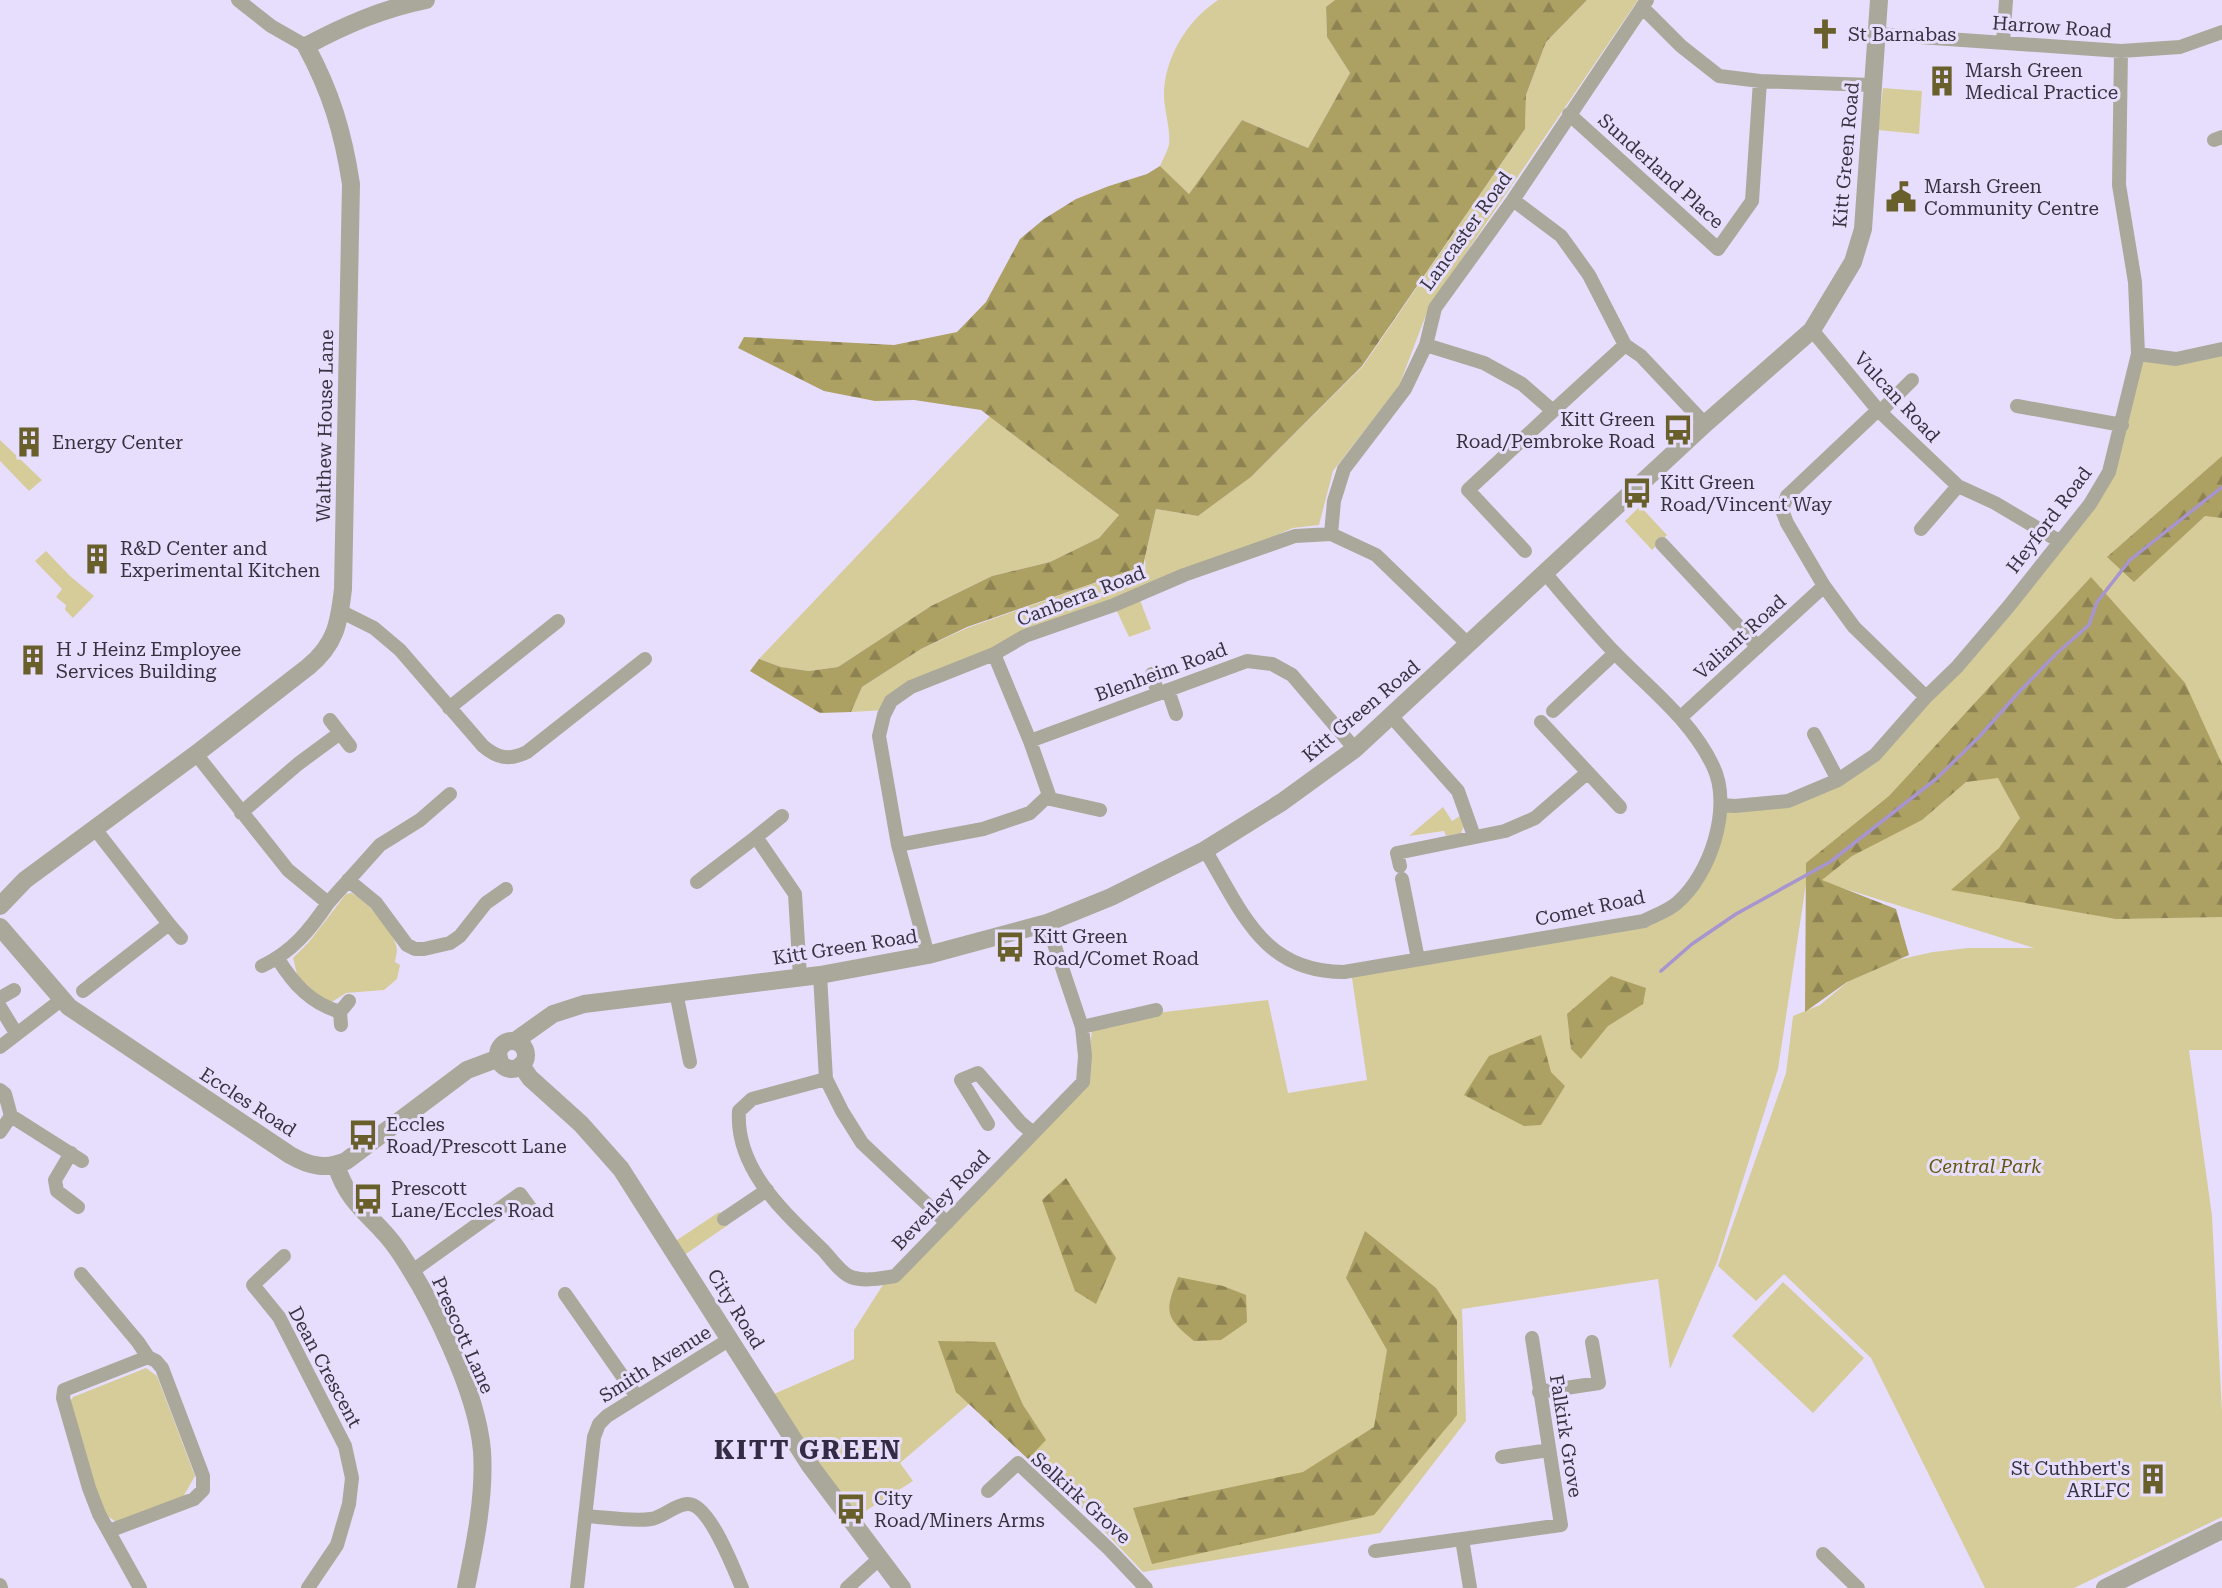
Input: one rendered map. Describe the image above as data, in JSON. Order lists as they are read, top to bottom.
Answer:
{
  "streets": {
    "street": [
      "Harrow Road",
      "Kitt Green Road",
      "Sunderland Place",
      "Lancaster Road",
      "Vulcan Road",
      "Walthew House Lane",
      "Heyford Road",
      "Canberra Road",
      "Valiant Road",
      "Blenheim Road",
      "Comet Road",
      "Eccles Road",
      "Beverley Road",
      "City Road",
      "Prescott Lane",
      "Smith Avenue",
      "Dean Crescent",
      "Falkirk Grove",
      "Selkirk Grove"
    ]
  },
  "crossings": [
    ["Harrow Road", "Kitt Green Road"],
    ["Harrow Road", "Heyford Road"],
    ["Kitt Green Road", "Vulcan Road"],
    ["Kitt Green Road", "Canberra Road"],
    ["Kitt Green Road", "Blenheim Road"],
    ["Kitt Green Road", "Comet Road"],
    ["Kitt Green Road", "Beverley Road"],
    ["Kitt Green Road", "City Road"],
    ["Sunderland Place", "Lancaster Road"],
    ["Lancaster Road", "Canberra Road"],
    ["Vulcan Road", "Heyford Road"],
    ["Heyford Road", "Comet Road"],
    ["Valiant Road", "Comet Road"],
    ["Eccles Road", "Prescott Lane"],
    ["City Road", "Smith Avenue"]
  ],
  "districts": ["KITT GREEN"],
  "parks": ["Central Park"],
  "places": {
    "church": ["St Barnabas"],
    "building": [
      "Marsh Green Medical Practice",
      "Energy Center",
      "R&D Center and Experimental Kitchen",
      "H J Heinz Employee Services Building",
      "St Cuthbert's ARLFC"
    ],
    "public building": ["Marsh Green Community Centre"],
    "bus stop": [
      "Kitt Green Road/Pembroke Road",
      "Kitt Green Road/Vincent Way",
      "Kitt Green Road/Comet Road",
      "Eccles Road/Prescott Lane",
      "Prescott Lane/Eccles Road",
      "City Road/Miners Arms"
    ]
  }
}
